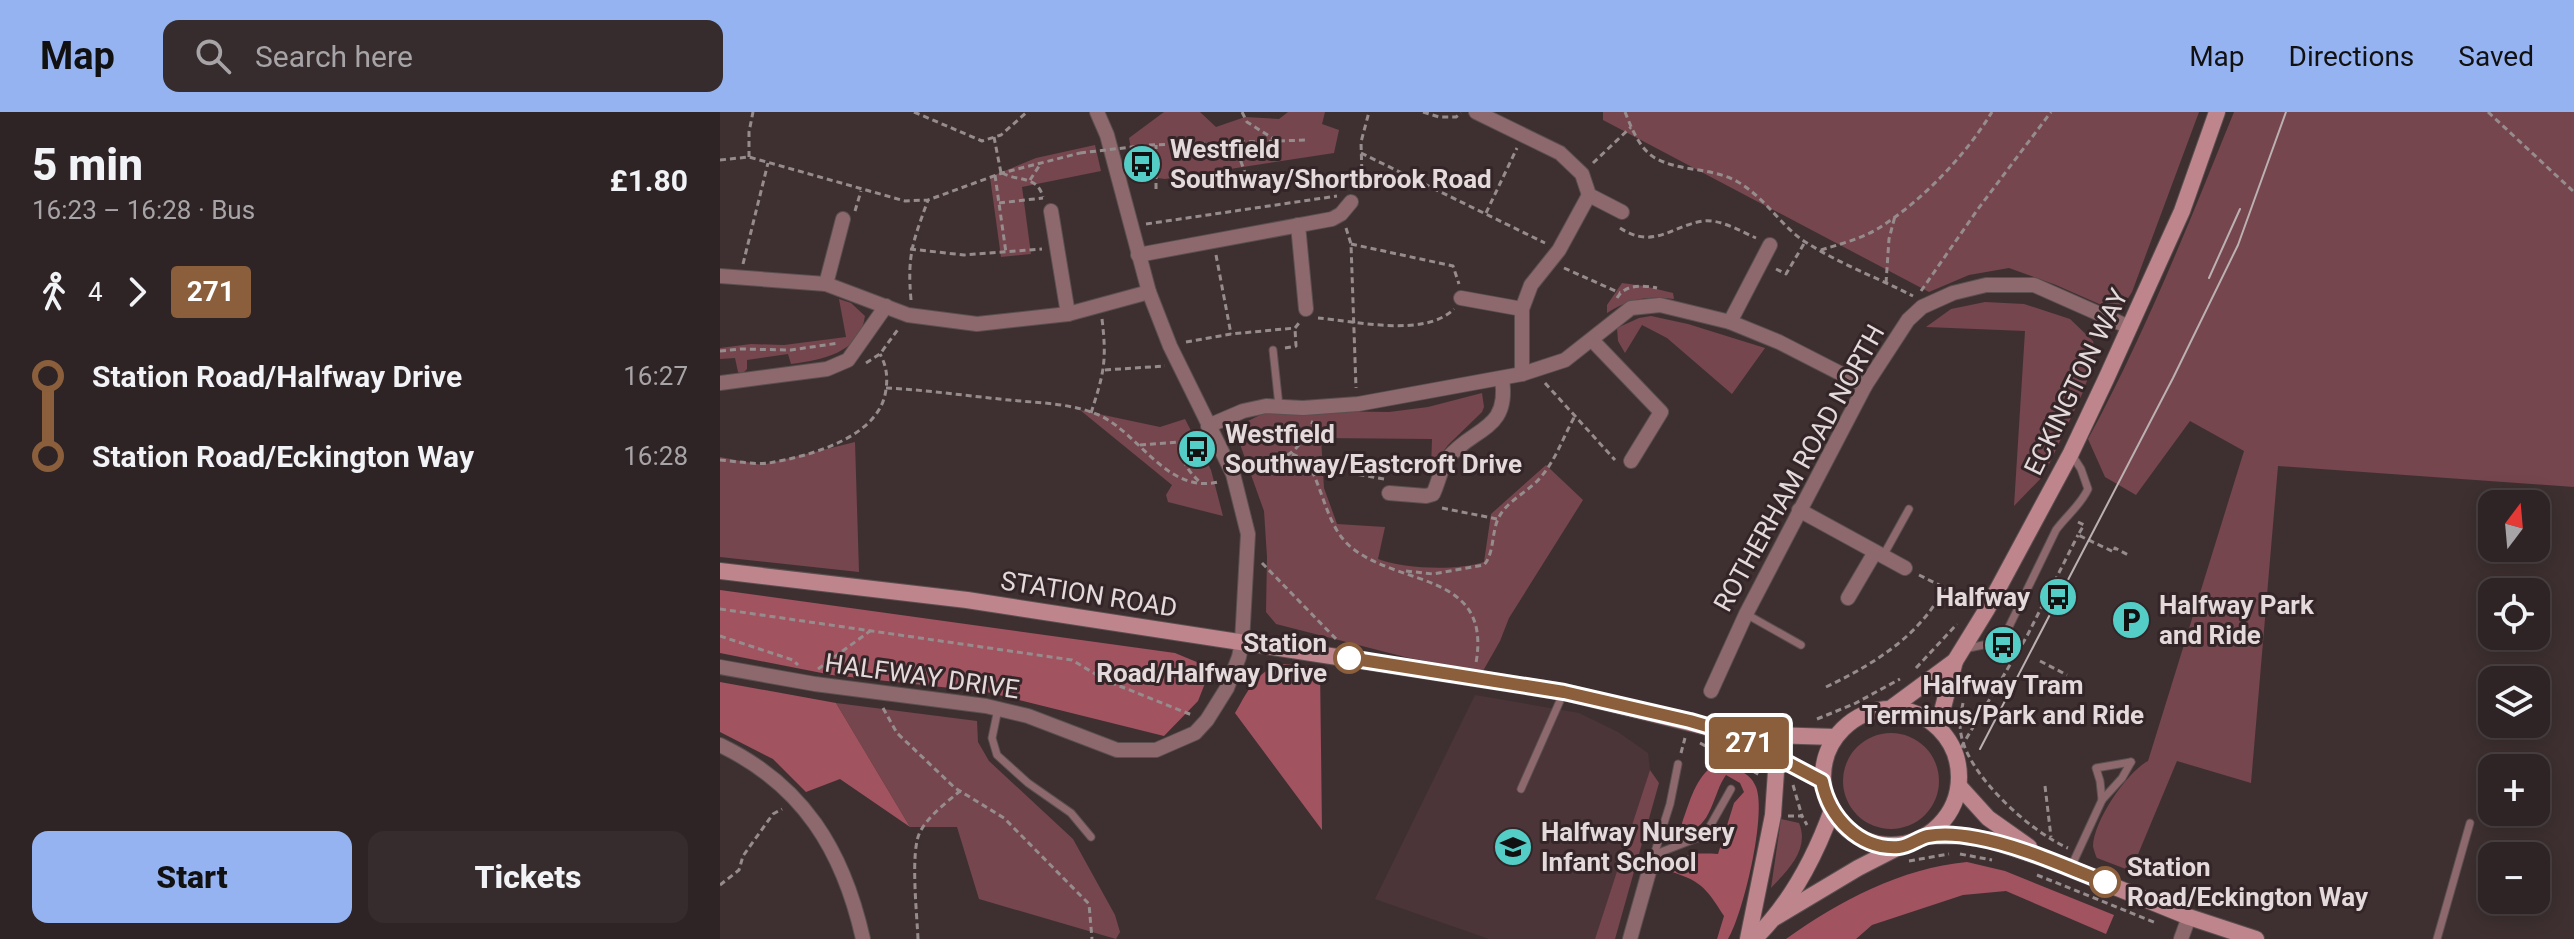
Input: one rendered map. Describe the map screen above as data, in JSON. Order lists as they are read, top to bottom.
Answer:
{
  "streets": {
    "main road": ["ECKINGTON WAY", "STATION ROAD"],
    "street": ["ROTHERHAM ROAD NORTH", "HALFWAY DRIVE"]
  },
  "crossings": [
    ["ECKINGTON WAY", "ROTHERHAM ROAD NORTH"],
    ["ECKINGTON WAY", "STATION ROAD"],
    ["STATION ROAD", "HALFWAY DRIVE"]
  ],
  "places": {
    "bus stop": [
      "Westfield Southway/Shortbrook Road",
      "Westfield Southway/Eastcroft Drive",
      "Halfway",
      "Halfway Tram Terminus/Park and Ride"
    ],
    "parking": ["Halfway Park and Ride"],
    "other": ["Station Road/Halfway Drive", "Station Road/Eckington Way"],
    "school or university": ["Halfway Nursery Infant School"]
  },
  "lines": ["bus line 271"],
  "north": "top",
  "page": {
    "header": "Map",
    "search": "Search here",
    "nav": ["Map", "Directions", "Saved"],
    "heading": ["5 min", "16:23 – 16:28 · Bus", "£1.80"],
    "on_map": "271",
    "legs": ["4", "271"],
    "list": [
      {
        "name": "Station Road/Halfway Drive",
        "value": "16:27"
      },
      {
        "name": "Station Road/Eckington Way",
        "value": "16:28"
      }
    ],
    "map_buttons": ["+", "−"],
    "buttons": ["Start", "Tickets"]
  }
}
